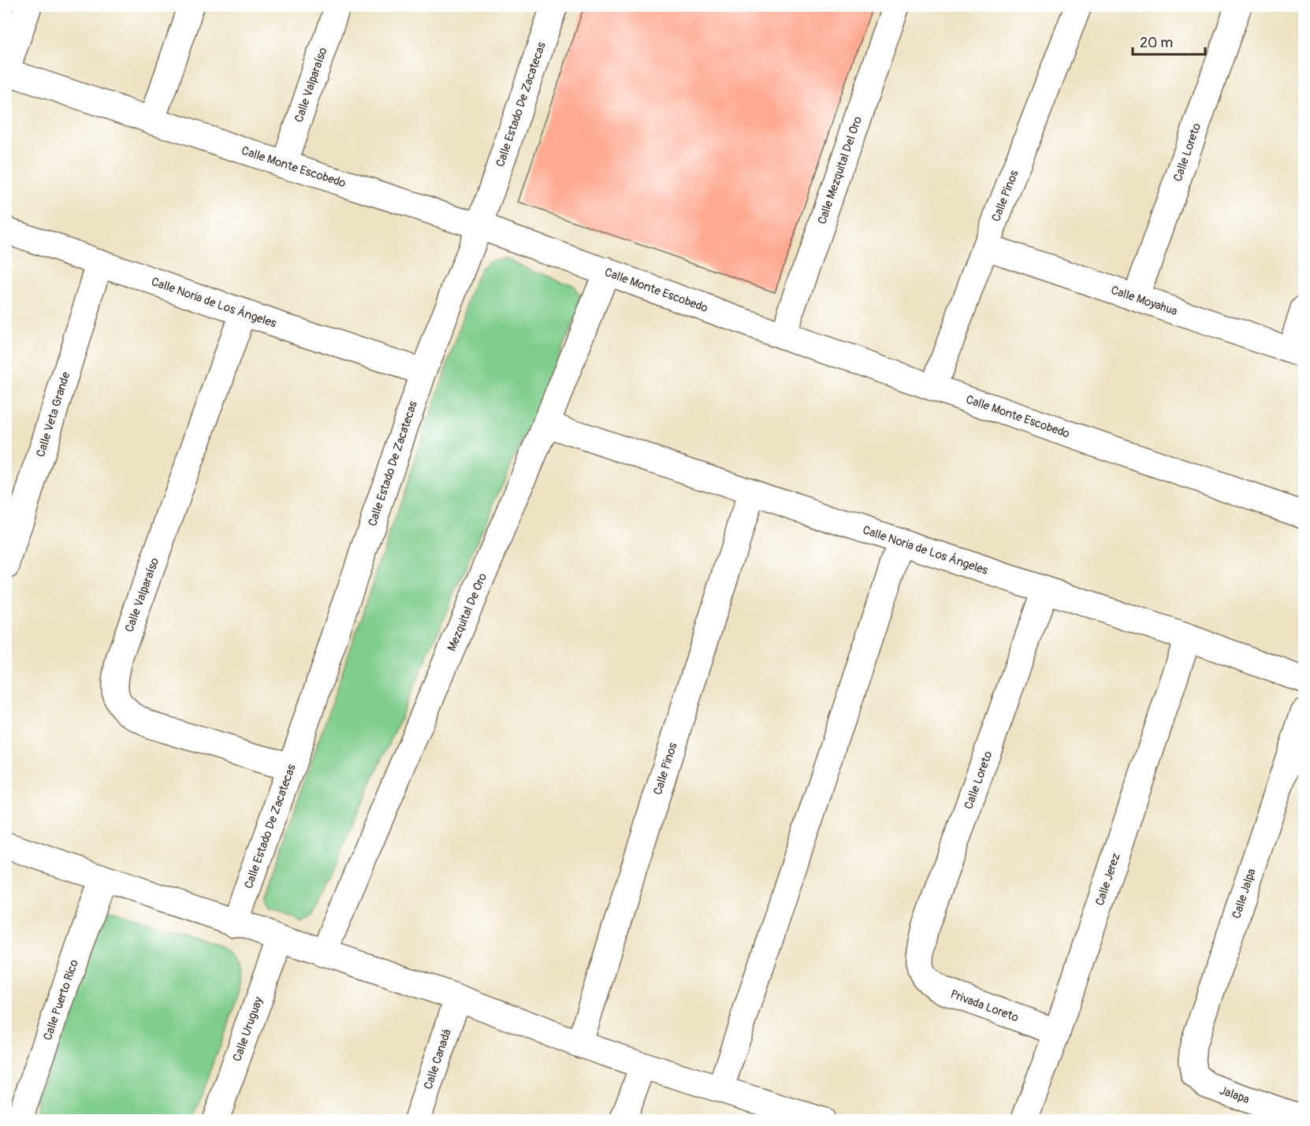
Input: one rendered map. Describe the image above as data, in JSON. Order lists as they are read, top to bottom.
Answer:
{
  "streets": {
    "street": [
      "Calle Valparaíso",
      "Calle Estado De Zacatecas",
      "Calle Loreto",
      "Calle Monte Escobedo",
      "Calle Mezquital Del Oro",
      "Calle Pinos",
      "Calle Moyahua",
      "Calle Noria de Los Ángeles",
      "Calle Veta Grande",
      "Mezquital De Oro",
      "Calle Jerez",
      "Calle Jalpa",
      "Calle Puerto Rico",
      "Privada Loreto",
      "Calle Uruguay",
      "Calle Canadá",
      "Jalapa"
    ]
  },
  "crossings": [
    ["Calle Valparaíso", "Calle Estado De Zacatecas"],
    ["Calle Valparaíso", "Calle Monte Escobedo"],
    ["Calle Valparaíso", "Calle Noria de Los Ángeles"],
    ["Calle Estado De Zacatecas", "Calle Monte Escobedo"],
    ["Calle Estado De Zacatecas", "Calle Noria de Los Ángeles"],
    ["Calle Loreto", "Calle Moyahua"],
    ["Calle Loreto", "Calle Noria de Los Ángeles"],
    ["Calle Loreto", "Privada Loreto"],
    ["Calle Monte Escobedo", "Calle Mezquital Del Oro"],
    ["Calle Monte Escobedo", "Calle Pinos"],
    ["Calle Monte Escobedo", "Mezquital De Oro"],
    ["Calle Pinos", "Calle Moyahua"],
    ["Calle Pinos", "Calle Noria de Los Ángeles"],
    ["Calle Noria de Los Ángeles", "Calle Veta Grande"],
    ["Calle Noria de Los Ángeles", "Mezquital De Oro"],
    ["Calle Noria de Los Ángeles", "Calle Jerez"],
    ["Calle Jerez", "Privada Loreto"],
    ["Calle Jalpa", "Jalapa"]
  ],
  "scale_bar": "20 m"
}
